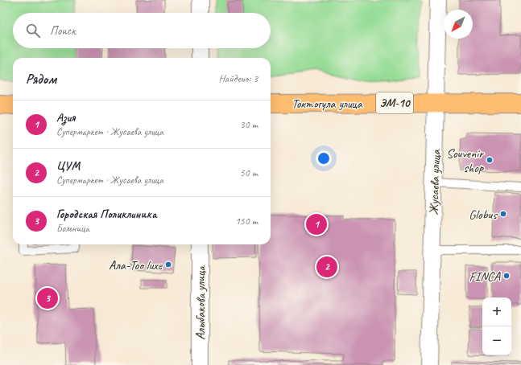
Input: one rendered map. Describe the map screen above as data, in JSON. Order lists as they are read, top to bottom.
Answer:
{
  "streets": {
    "highway": ["Токтогула улица", "ЭМ-10"],
    "street": ["Жусаева улица", "Алыбакова улица"]
  },
  "crossings": [
    ["Токтогула улица", "Жусаева улица"]
  ],
  "places": [
    "Souvenir shop",
    "Globus",
    "Ала-Тоо luxe",
    "FINCА"
  ],
  "north": "bottom left",
  "page": {
    "search": "Поиск",
    "heading": ["Рядом", "Найдено: 3"],
    "list": [
      {
        "mark": "1",
        "name": "Азия",
        "note": "Супермаркет · Жусаева улица",
        "value": "30 m"
      },
      {
        "mark": "2",
        "name": "ЦУМ",
        "note": "Супермаркет · Жусаева улица",
        "value": "50 m"
      },
      {
        "mark": "3",
        "name": "Городская Поликлиника",
        "note": "Больница",
        "value": "150 m"
      }
    ],
    "pins": ["1", "2", "3"],
    "map_buttons": ["+", "−"]
  }
}
